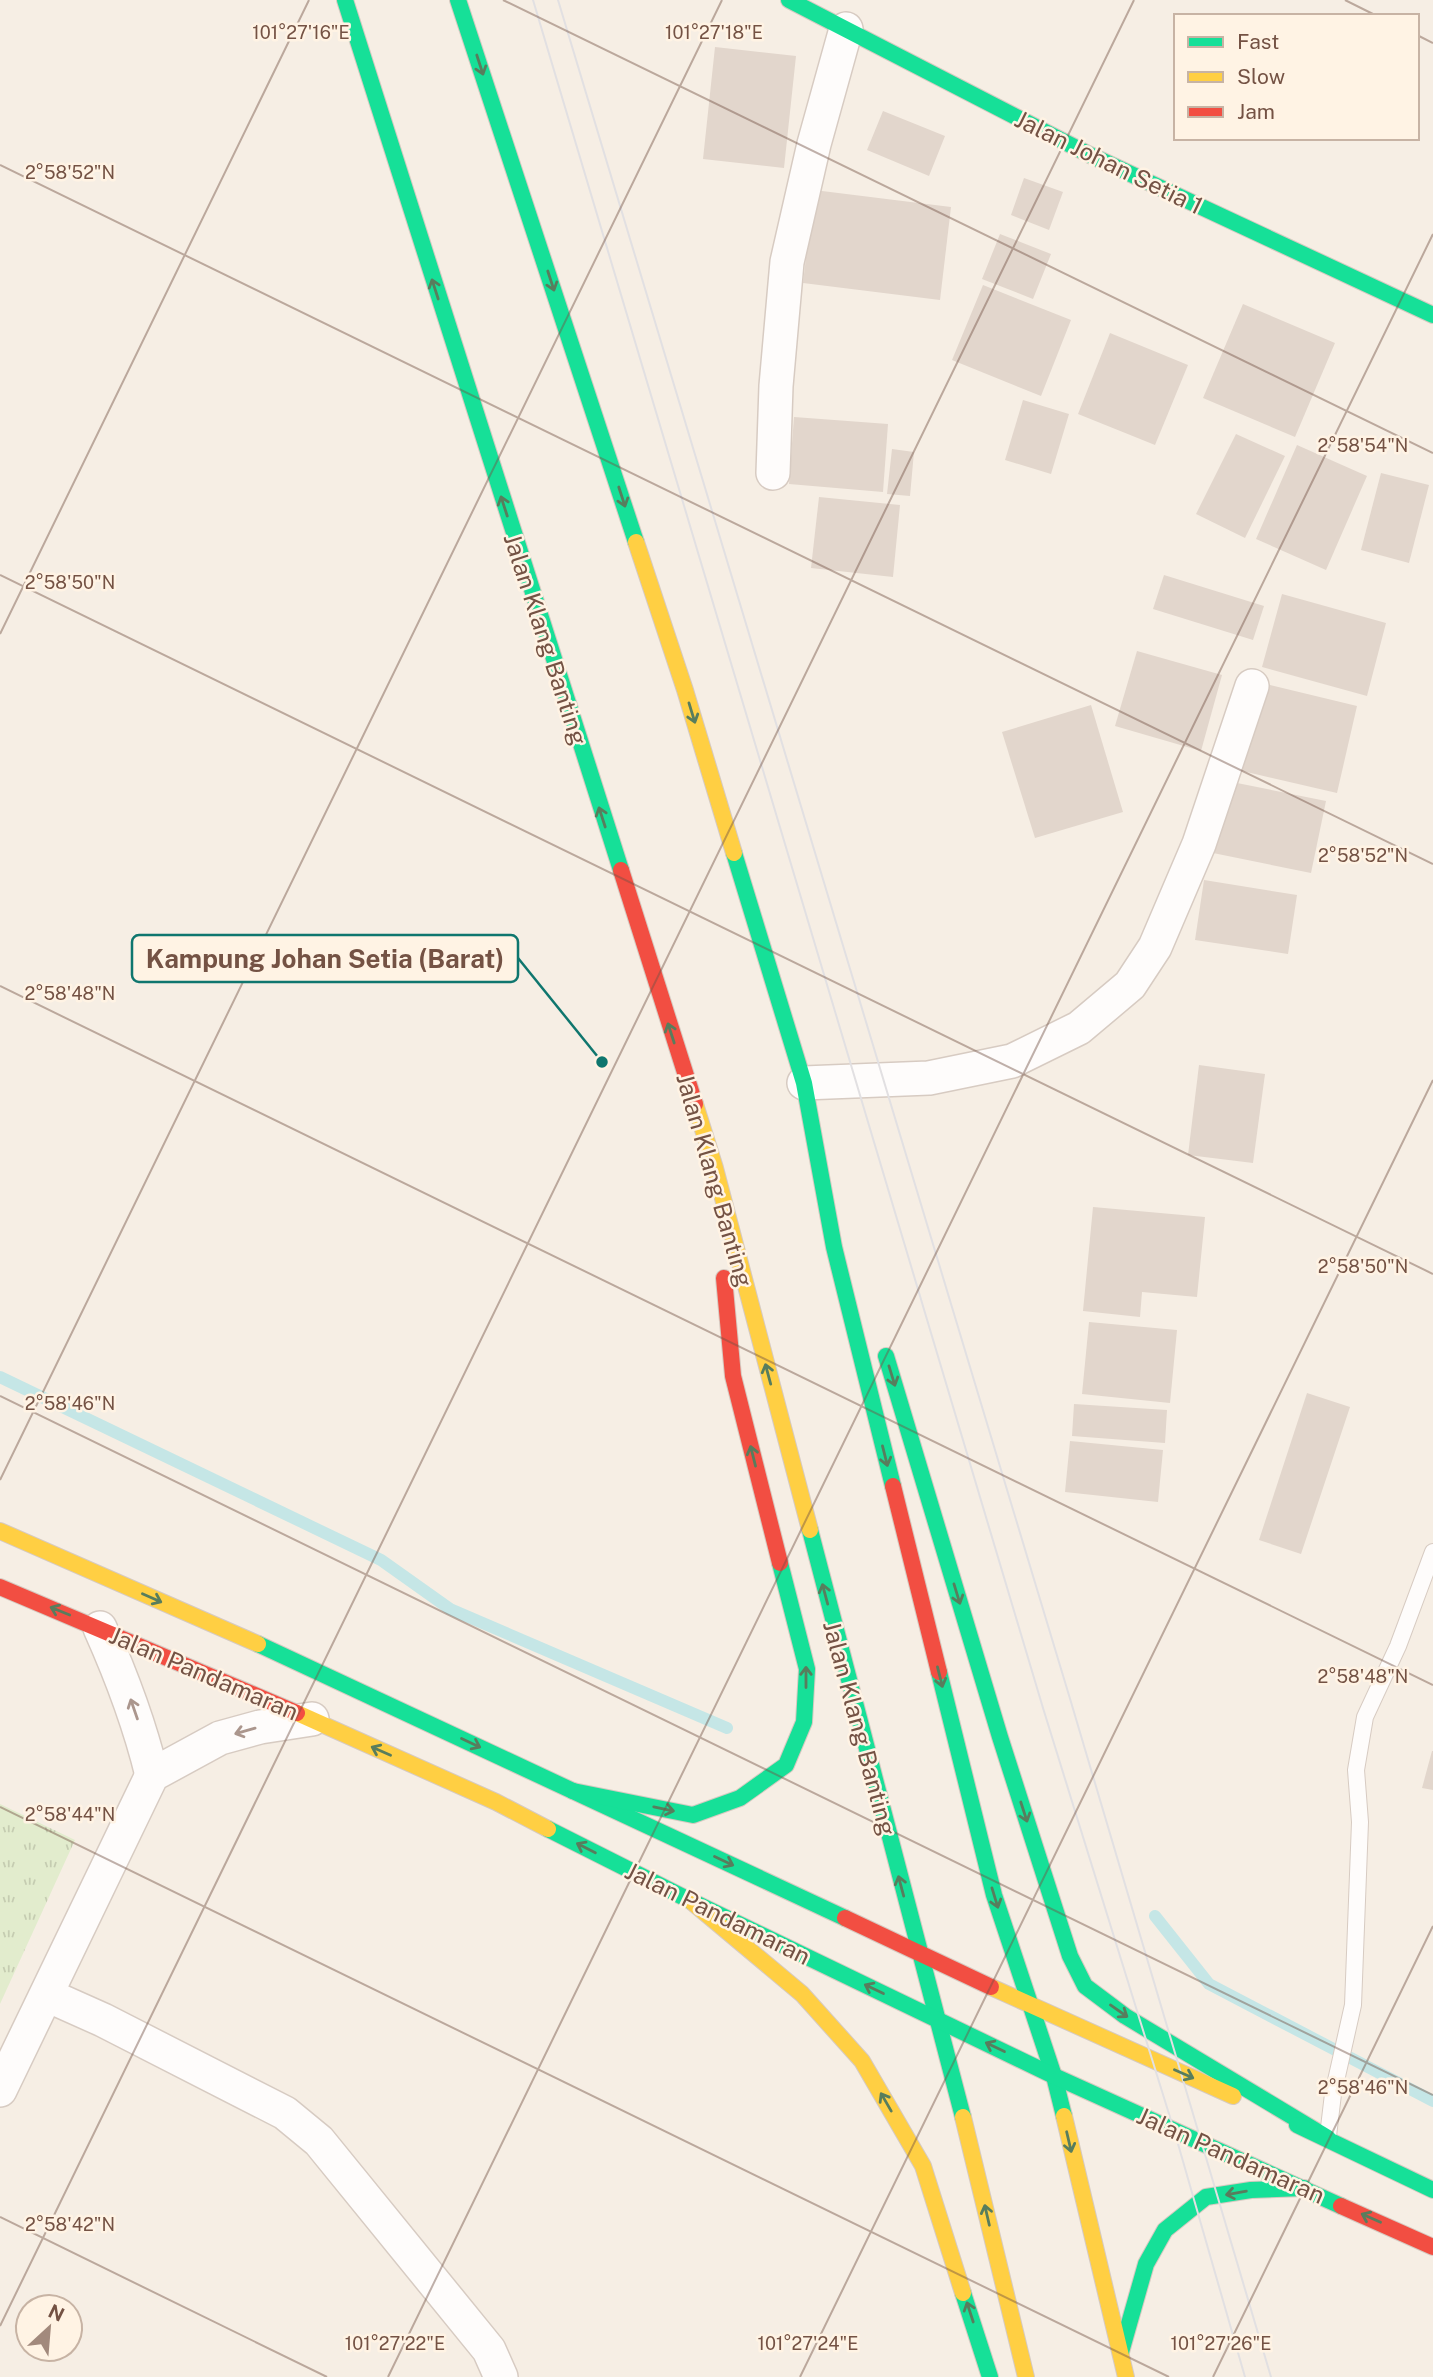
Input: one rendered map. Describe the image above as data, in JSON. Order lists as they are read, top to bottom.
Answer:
{
  "streets": {
    "main road": ["Jalan Johan Setia 1", "Jalan Klang Banting", "Jalan Pandamaran"]
  },
  "crossings": [
    ["Jalan Klang Banting", "Jalan Pandamaran"]
  ],
  "places": ["Kampung Johan Setia (Barat)"],
  "legend": ["Fast", "Slow", "Jam"],
  "north": "top right",
  "coordinates": [
    "101°27'16\"E",
    "101°27'18\"E",
    "2°58'52\"N",
    "2°58'54\"N",
    "2°58'50\"N",
    "2°58'48\"N",
    "2°58'46\"N",
    "2°58'44\"N",
    "2°58'42\"N",
    "101°27'22\"E",
    "101°27'24\"E",
    "101°27'26\"E"
  ]
}
